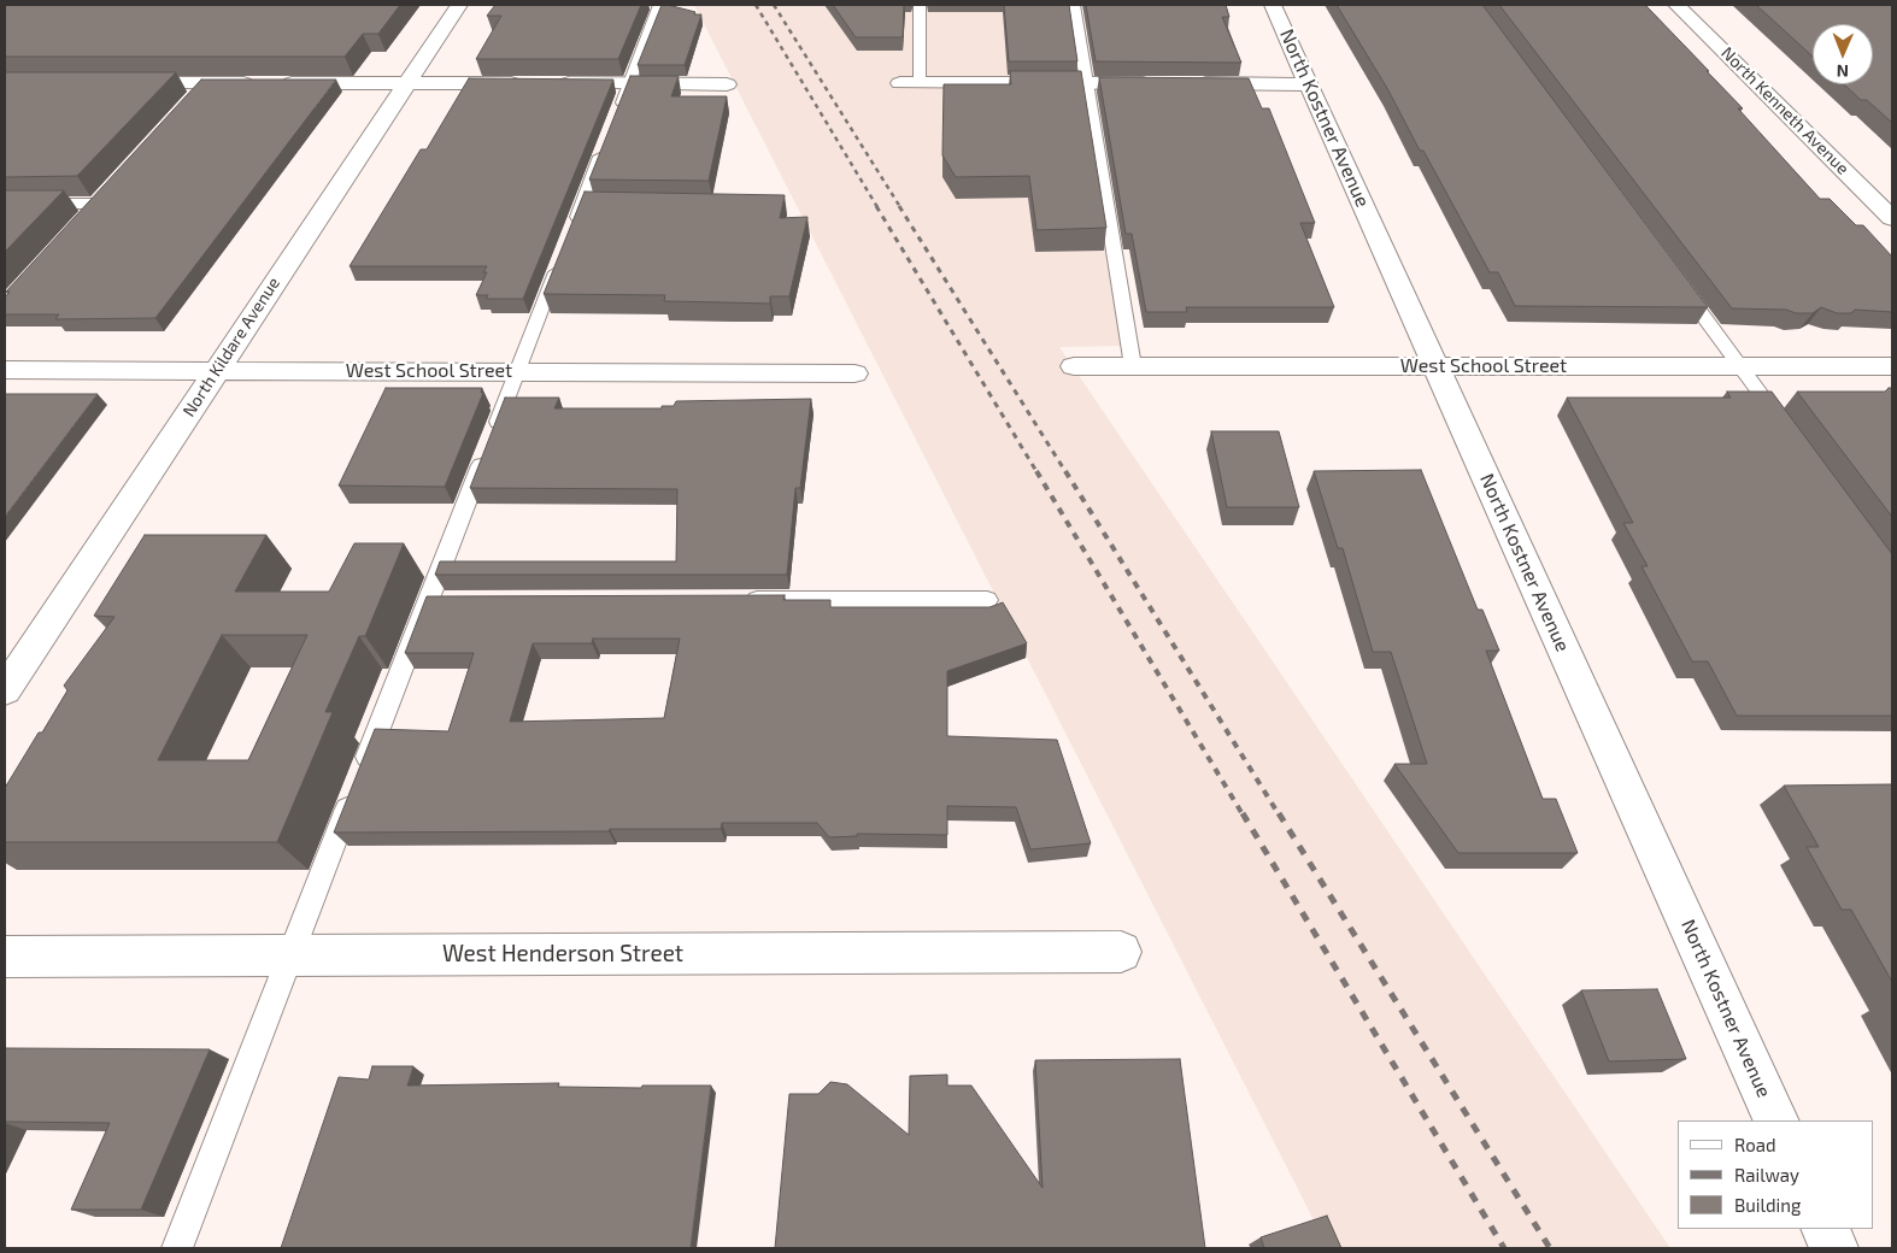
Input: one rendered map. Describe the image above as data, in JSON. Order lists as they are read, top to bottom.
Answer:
{
  "streets": {
    "street": [
      "North Kenneth Avenue",
      "North Kostner Avenue",
      "North Kildare Avenue",
      "West School Street",
      "West Henderson Street"
    ]
  },
  "crossings": [
    ["North Kostner Avenue", "West School Street"],
    ["North Kildare Avenue", "West School Street"]
  ],
  "legend": ["Road", "Railway", "Building"],
  "north": "bottom"
}
